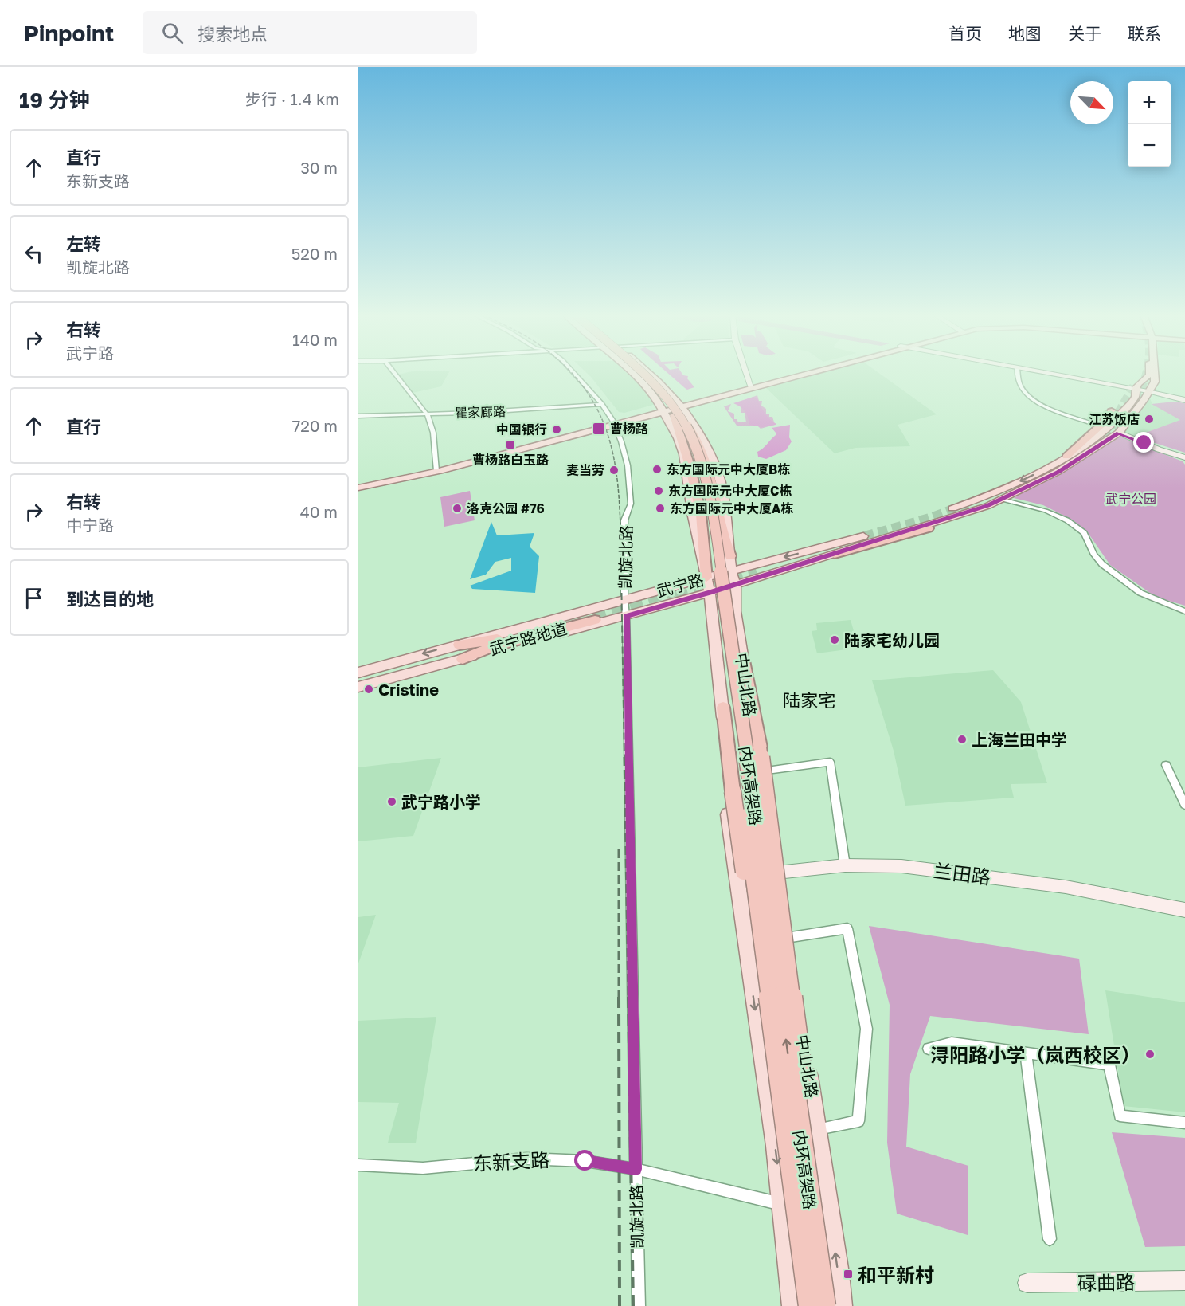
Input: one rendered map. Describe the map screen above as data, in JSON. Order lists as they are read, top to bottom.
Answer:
{
  "streets": {
    "highway": ["武宁路地道", "内环高架路"],
    "main road": ["武宁路", "中山北路"],
    "street": [
      "瞿家廊路",
      "凯旋北路",
      "兰田路",
      "东新支路",
      "碌曲路"
    ]
  },
  "crossings": [
    ["瞿家廊路", "凯旋北路"],
    ["凯旋北路", "武宁路"],
    ["凯旋北路", "东新支路"],
    ["武宁路", "武宁路地道"],
    ["武宁路", "中山北路"],
    ["中山北路", "内环高架路"],
    ["中山北路", "兰田路"],
    ["中山北路", "东新支路"]
  ],
  "districts": ["陆家宅"],
  "parks": ["武宁公园"],
  "places": {
    "other": [
      "江苏饭店",
      "中国银行",
      "东方国际元中大厦B栋",
      "麦当劳",
      "东方国际元中大厦C栋",
      "洛克公园 #76",
      "东方国际元中大厦A栋",
      "陆家宅幼儿园",
      "Cristine",
      "上海兰田中学",
      "武宁路小学",
      "浔阳路小学（岚西校区）"
    ],
    "transit": ["曹杨路", "曹杨路白玉路", "和平新村"]
  },
  "north": "bottom right",
  "page": {
    "header": "Pinpoint",
    "search": "搜索地点",
    "nav": [
      "首页",
      "地图",
      "关于",
      "联系"
    ],
    "heading": ["19 分钟", "步行 · 1.4 km"],
    "map_buttons": ["+", "−"],
    "list": [
      ["直行", "东新支路", "30 m"],
      ["左转", "凯旋北路", "520 m"],
      ["右转", "武宁路", "140 m"],
      ["直行", "720 m"],
      ["右转", "中宁路", "40 m"],
      "到达目的地"
    ]
  }
}
